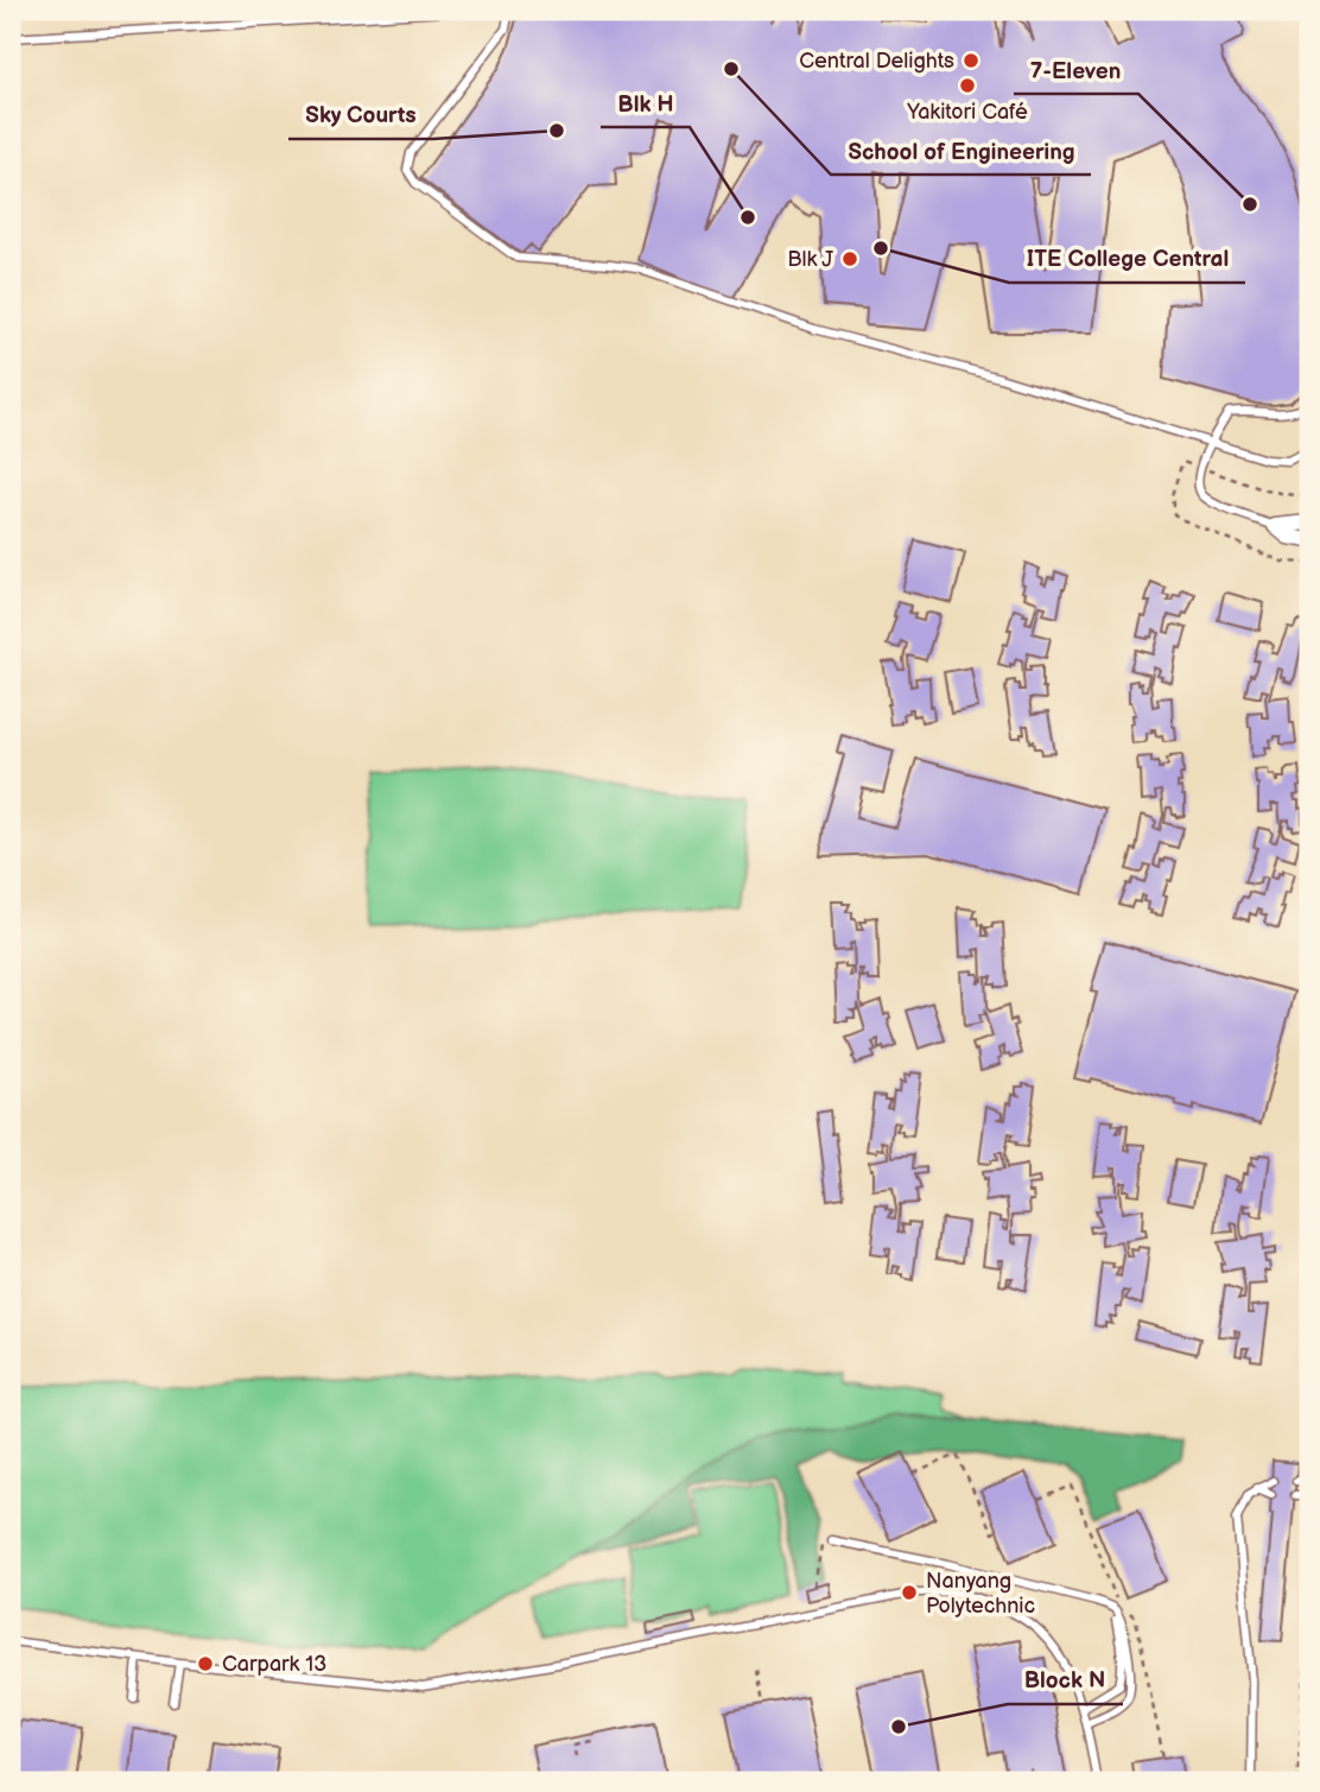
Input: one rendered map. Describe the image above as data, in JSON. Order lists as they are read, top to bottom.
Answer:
{
  "places": [
    "Central Delights",
    "School of Engineering",
    "Yakitori Café",
    "Sky Courts",
    "7-Eleven",
    "Blk H",
    "ITE College Central",
    "Blk J",
    "Nanyang Polytechnic",
    "Carpark 13",
    "Block N"
  ]
}
